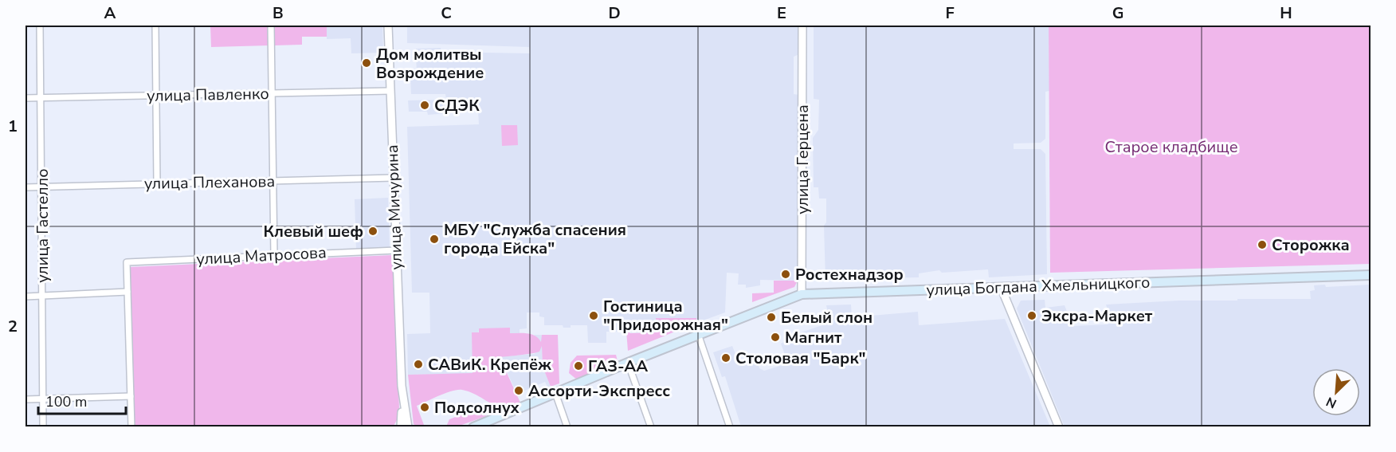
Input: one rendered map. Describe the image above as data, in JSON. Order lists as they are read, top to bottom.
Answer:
{
  "streets": {
    "main road": ["улица Богдана Хмельницкого"],
    "street": [
      "улица Павленко",
      "улица Герцена",
      "улица Плеханова",
      "улица Мичурина",
      "улица Гастелло",
      "улица Матросова"
    ]
  },
  "crossings": [
    ["улица Павленко", "улица Мичурина"],
    ["улица Павленко", "улица Гастелло"],
    ["улица Герцена", "улица Богдана Хмельницкого"],
    ["улица Плеханова", "улица Мичурина"],
    ["улица Плеханова", "улица Гастелло"],
    ["улица Мичурина", "улица Матросова"]
  ],
  "parks": ["Старое кладбище"],
  "places": [
    "Дом молитвы Возрождение",
    "СДЭК",
    "Клевый шеф",
    "МБУ \"Служба спасения города Ейска\"",
    "Сторожка",
    "Ростехнадзор",
    "Гостиница \"Придорожная\"",
    "Эксра-Маркет",
    "Белый слон",
    "Магнит",
    "Столовая \"Барк\"",
    "САВиК. Крепёж",
    "ГАЗ-АА",
    "Ассорти-Экспресс",
    "Подсолнух"
  ],
  "scale_bar": "100 m",
  "north": "bottom left",
  "grid": {
    "columns": [
      "A",
      "B",
      "C",
      "D",
      "E",
      "F",
      "G",
      "H"
    ],
    "rows": ["1", "2"]
  }
}
